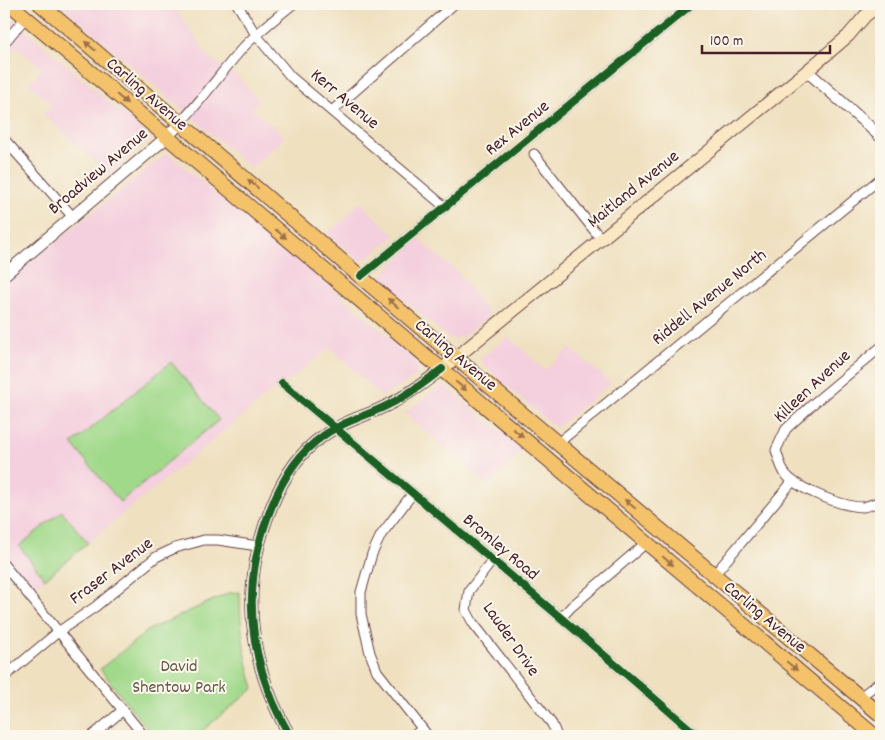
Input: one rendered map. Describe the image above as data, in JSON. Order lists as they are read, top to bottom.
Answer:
{
  "streets": {
    "main road": ["Carling Avenue", "Maitland Avenue"],
    "street": [
      "Kerr Avenue",
      "Rex Avenue",
      "Broadview Avenue",
      "Riddell Avenue North",
      "Killeen Avenue",
      "Bromley Road",
      "Fraser Avenue",
      "Lauder Drive"
    ]
  },
  "crossings": [
    ["Carling Avenue", "Rex Avenue"],
    ["Carling Avenue", "Broadview Avenue"],
    ["Carling Avenue", "Maitland Avenue"],
    ["Carling Avenue", "Riddell Avenue North"],
    ["Kerr Avenue", "Rex Avenue"],
    ["Kerr Avenue", "Broadview Avenue"],
    ["Bromley Road", "Lauder Drive"]
  ],
  "parks": ["David Shentow Park"],
  "scale_bar": "100 m"
}
